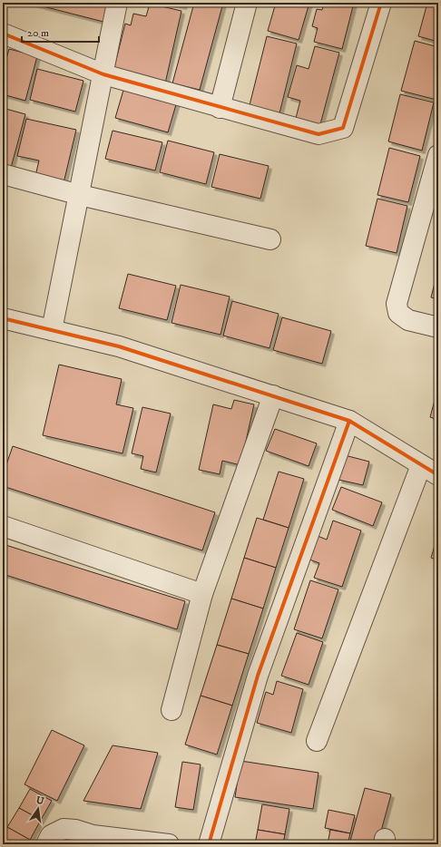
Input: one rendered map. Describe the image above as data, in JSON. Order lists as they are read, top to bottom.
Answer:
{
  "scale_bar": "20 m",
  "north": "top"
}
